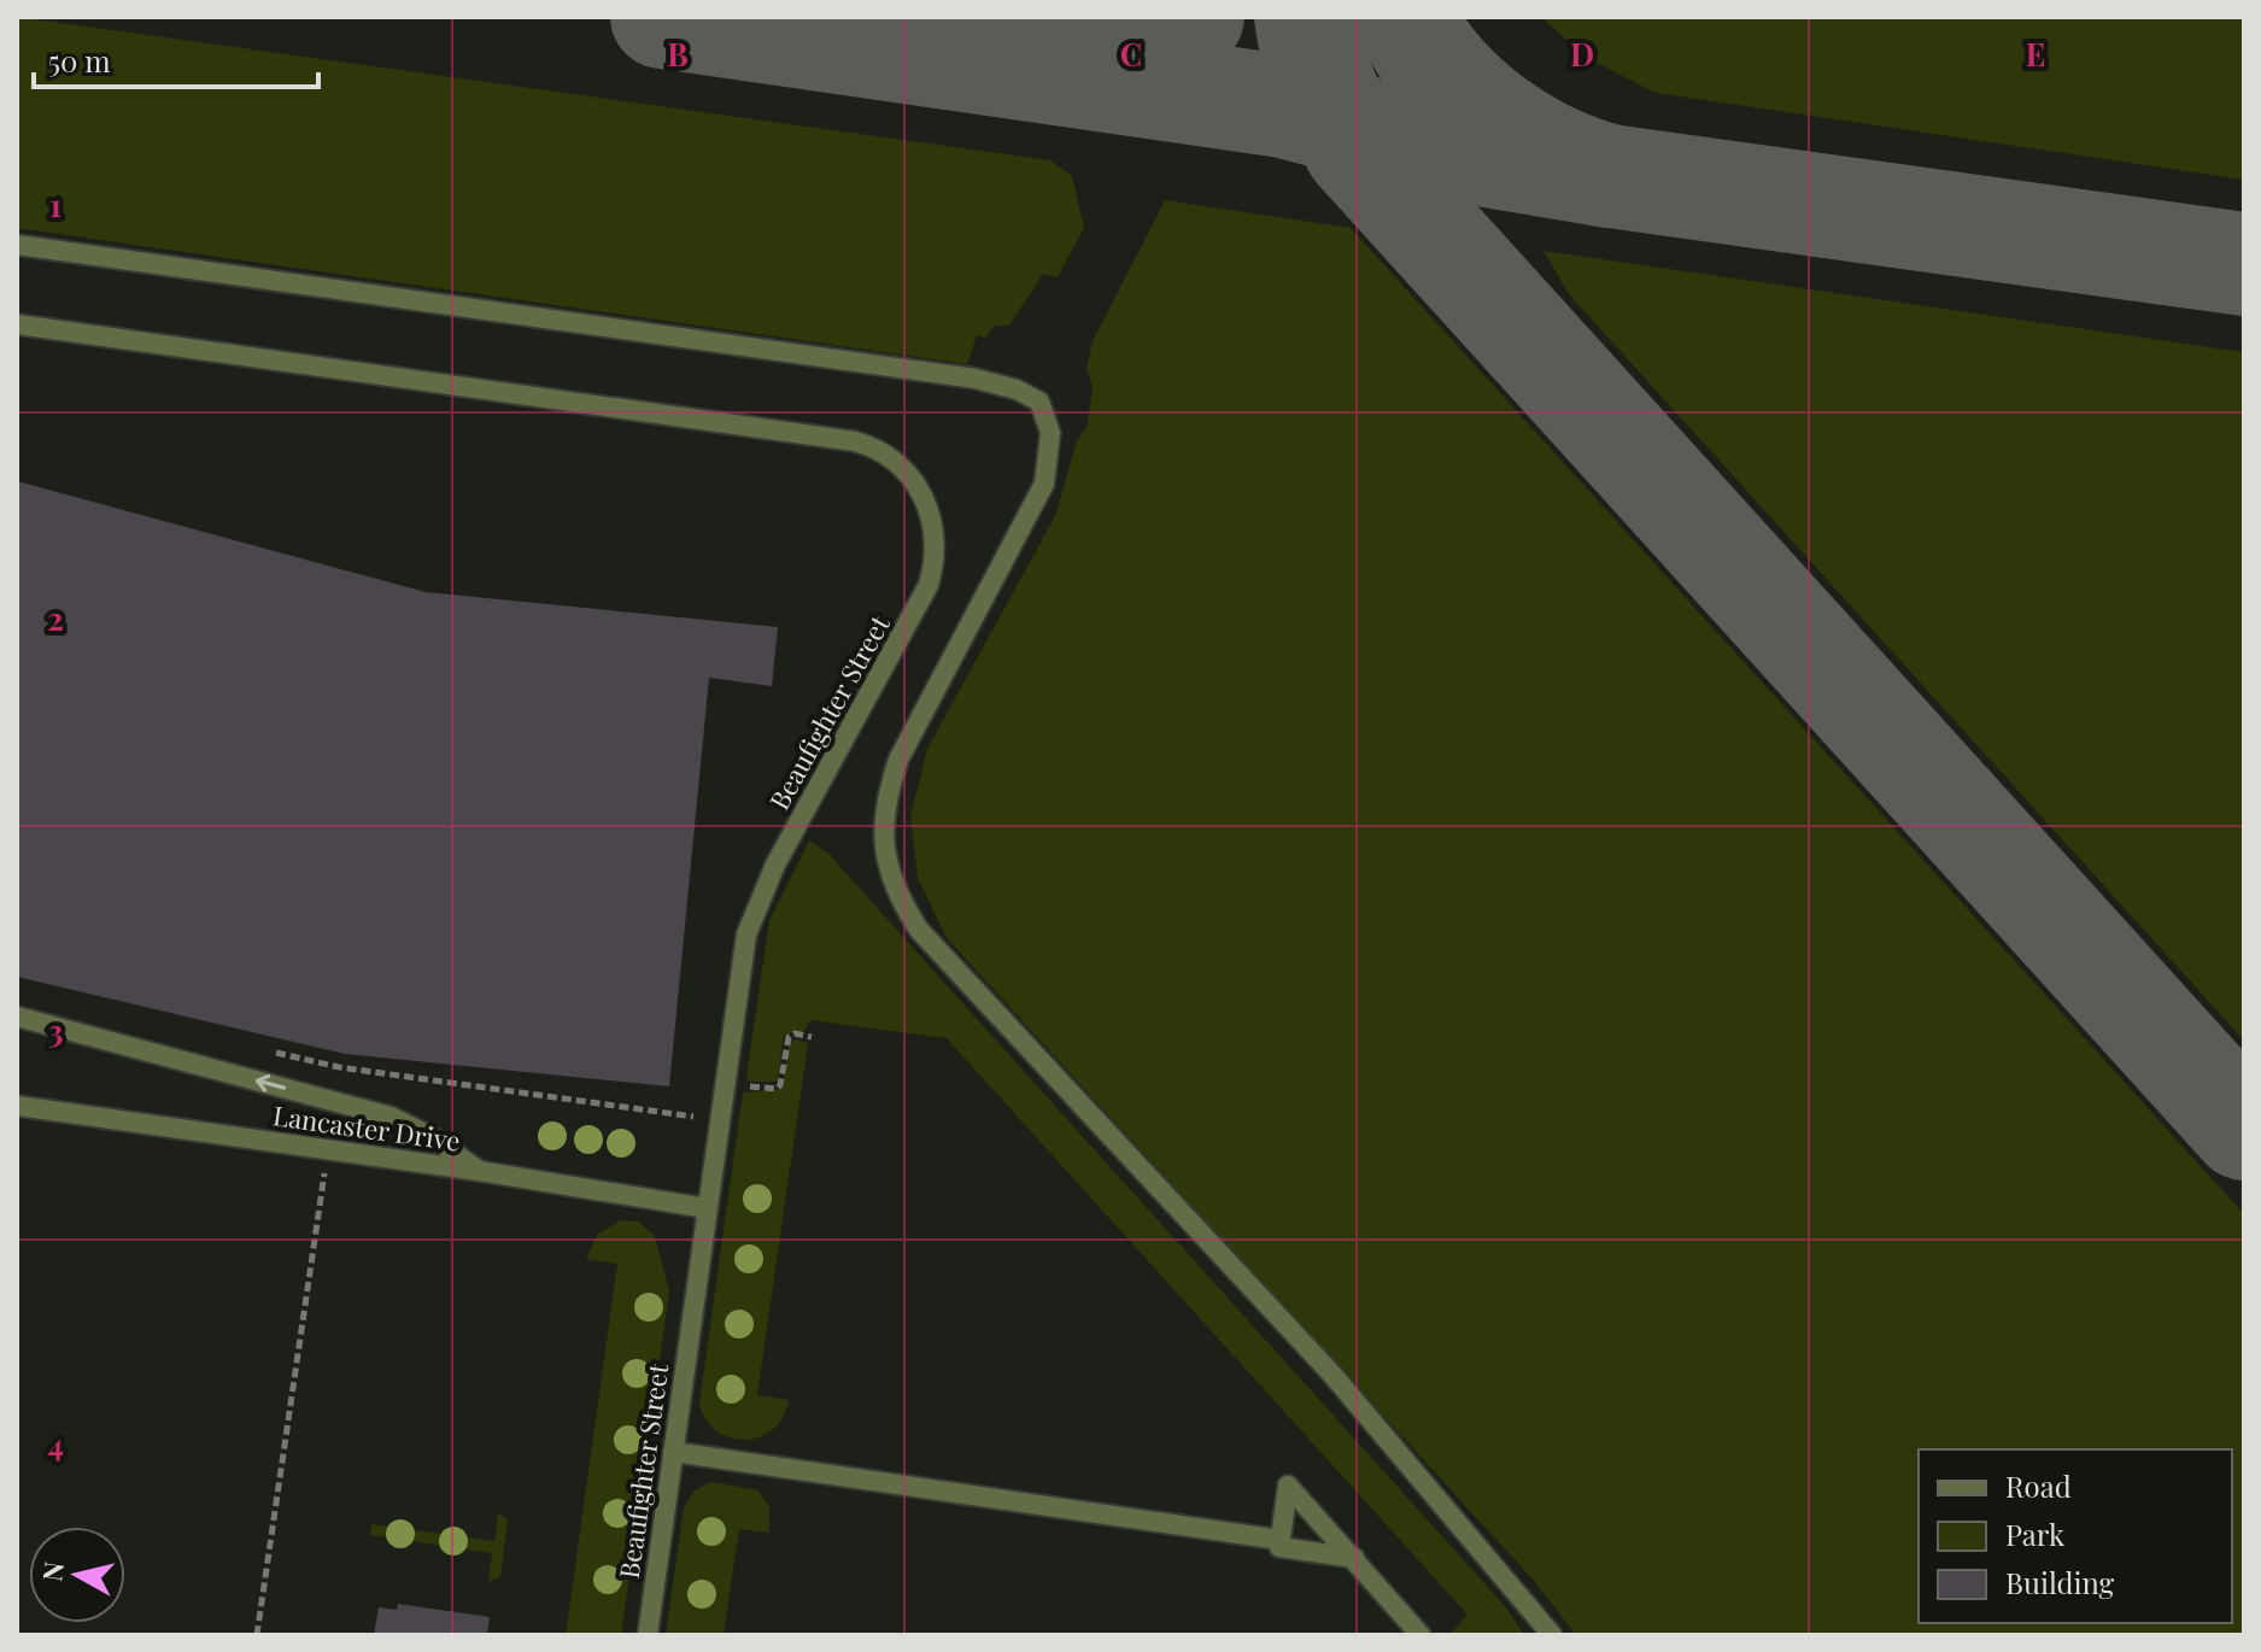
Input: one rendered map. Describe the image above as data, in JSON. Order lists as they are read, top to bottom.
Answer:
{
  "streets": {
    "street": ["Beaufighter Street", "Lancaster Drive"]
  },
  "crossings": [
    ["Beaufighter Street", "Lancaster Drive"]
  ],
  "legend": ["Road", "Park", "Building"],
  "scale_bar": "50 m",
  "north": "left",
  "grid": {
    "columns": [
      "B",
      "C",
      "D",
      "E"
    ],
    "rows": [
      "1",
      "2",
      "3",
      "4"
    ]
  }
}
